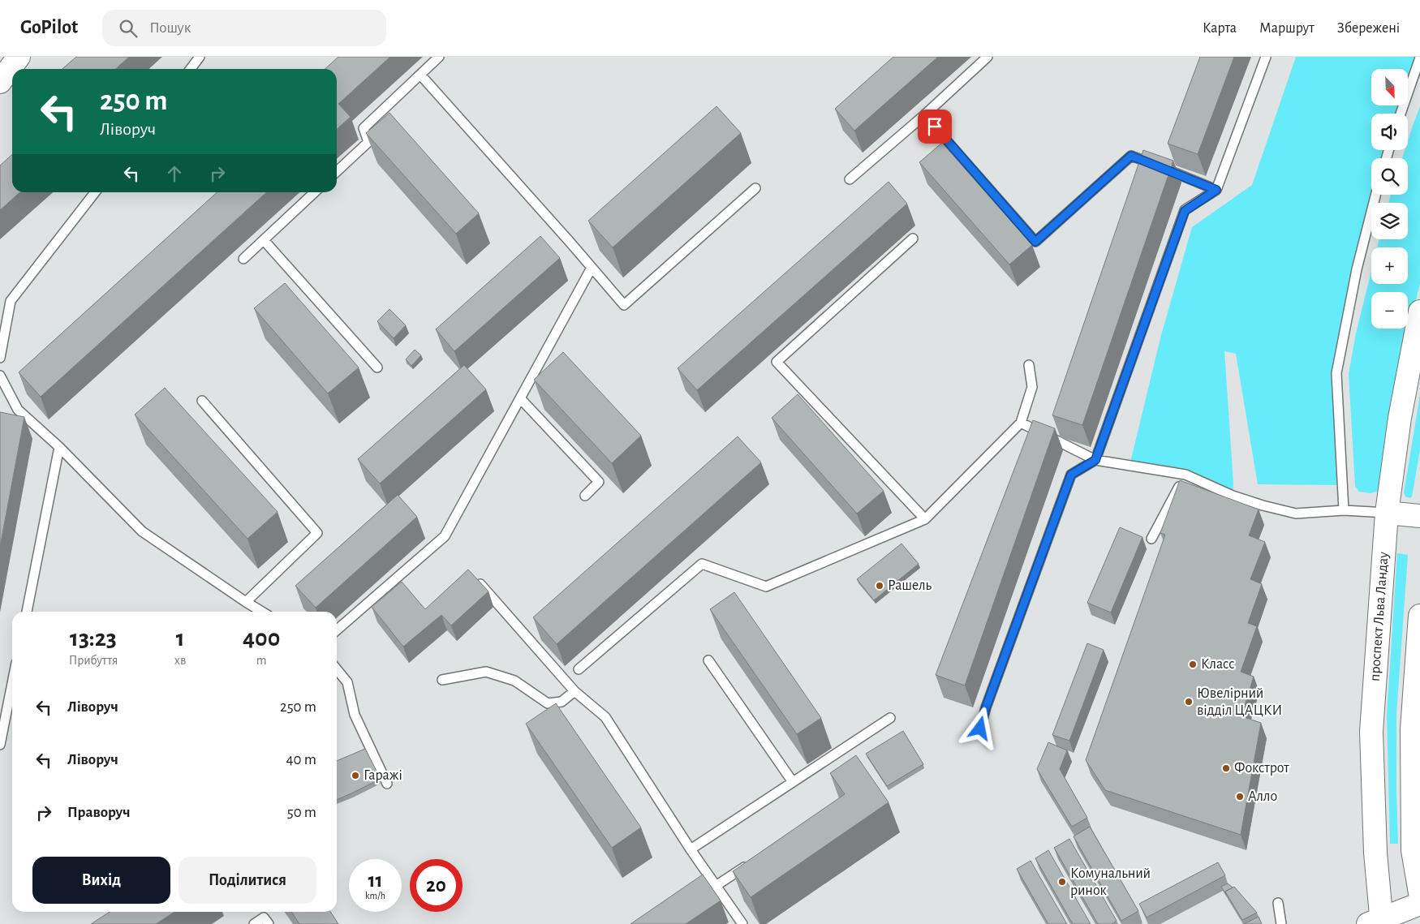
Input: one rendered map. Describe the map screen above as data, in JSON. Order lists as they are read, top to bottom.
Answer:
{
  "streets": {
    "main road": ["проспект Льва Ландау"]
  },
  "places": [
    "Рашель",
    "Класс",
    "Ювелірний відділ ЦАЦКИ",
    "Фокстрот",
    "Гаражі",
    "Алло",
    "Комунальний ринок"
  ],
  "north": "bottom right",
  "page": {
    "header": "GoPilot",
    "search": "Пошук",
    "nav": ["Карта", "Маршрут", "Збережені"],
    "map_buttons": ["+", "−"],
    "turn": ["250 m", "Ліворуч"],
    "eta": [
      "13:23",
      "Прибуття",
      "1",
      "хв",
      "400",
      "m"
    ],
    "list": [
      {
        "name": "Ліворуч",
        "value": "250 m"
      },
      {
        "name": "Ліворуч",
        "value": "40 m"
      },
      {
        "name": "Праворуч",
        "value": "50 m"
      }
    ],
    "buttons": ["Вихід", "Поділитися"],
    "speed": "11 km/h",
    "limit": "20"
  }
}
